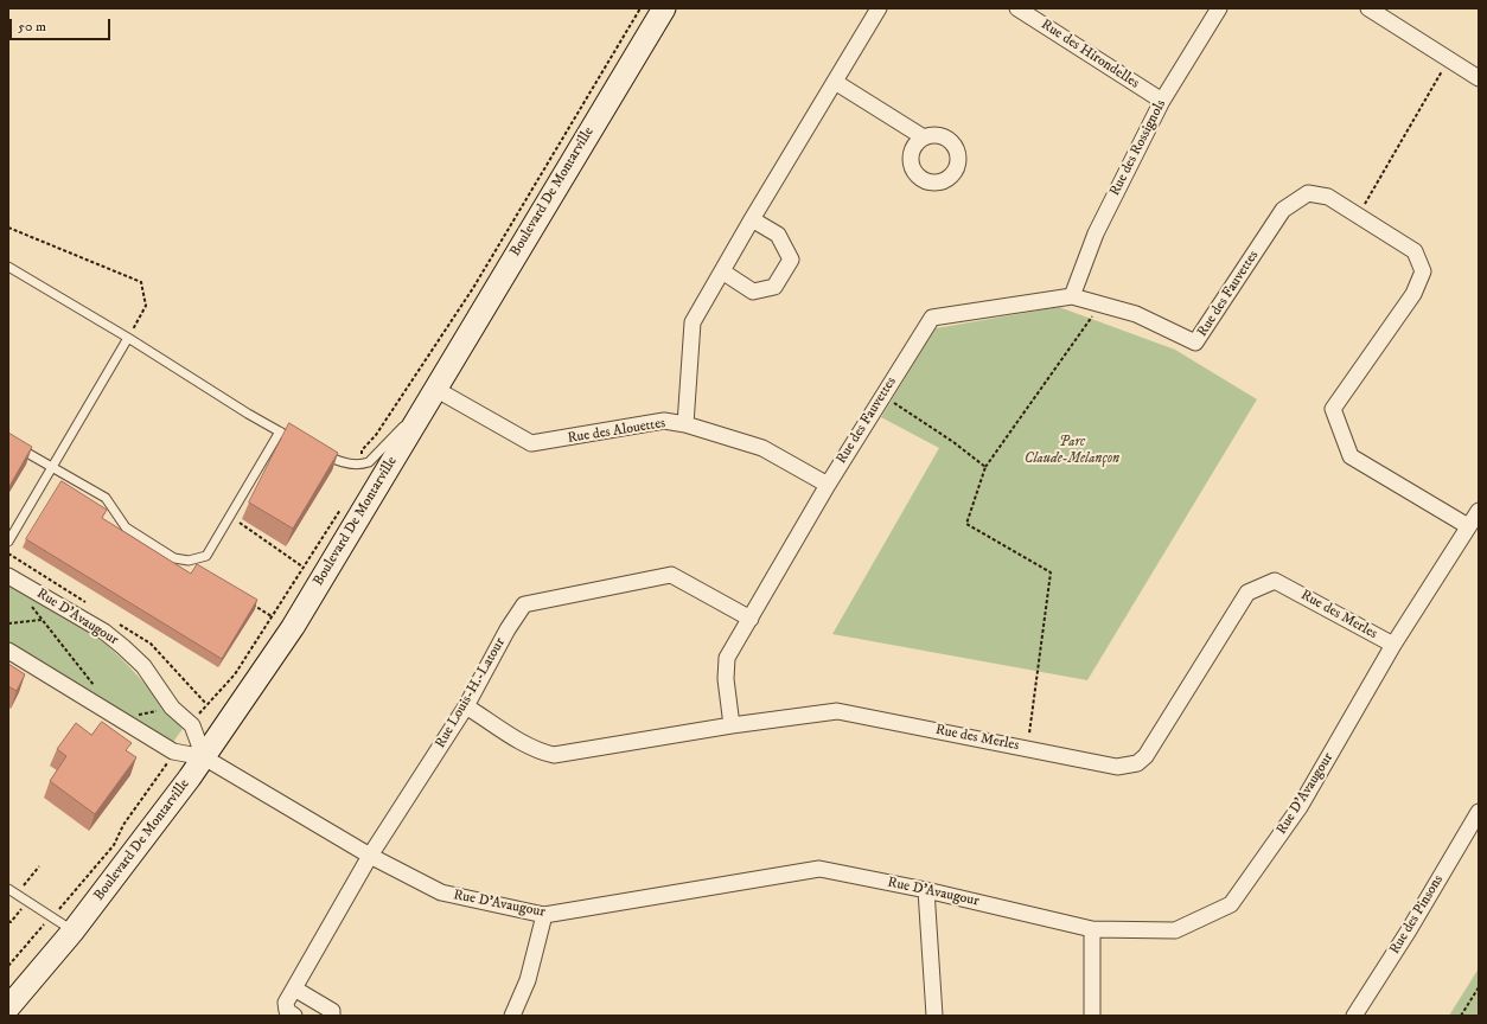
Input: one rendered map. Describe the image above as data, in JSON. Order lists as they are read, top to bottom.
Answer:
{
  "streets": {
    "street": [
      "Rue des Hirondelles",
      "Rue des Rossignols",
      "Boulevard De Montarville",
      "Rue des Fauvettes",
      "Rue des Alouettes",
      "Rue des Merles",
      "Rue D'Avaugour",
      "Rue Louis-H.-Latour",
      "Rue des Pinsons"
    ]
  },
  "crossings": [
    ["Rue des Hirondelles", "Rue des Rossignols"],
    ["Rue des Rossignols", "Rue des Fauvettes"],
    ["Boulevard De Montarville", "Rue des Alouettes"],
    ["Boulevard De Montarville", "Rue D'Avaugour"],
    ["Rue des Fauvettes", "Rue des Alouettes"],
    ["Rue des Fauvettes", "Rue des Merles"],
    ["Rue des Fauvettes", "Rue D'Avaugour"],
    ["Rue des Fauvettes", "Rue Louis-H.-Latour"],
    ["Rue des Merles", "Rue D'Avaugour"],
    ["Rue des Merles", "Rue Louis-H.-Latour"],
    ["Rue D'Avaugour", "Rue Louis-H.-Latour"]
  ],
  "parks": ["Parc Claude-Melançon"],
  "scale_bar": "50 m"
}
